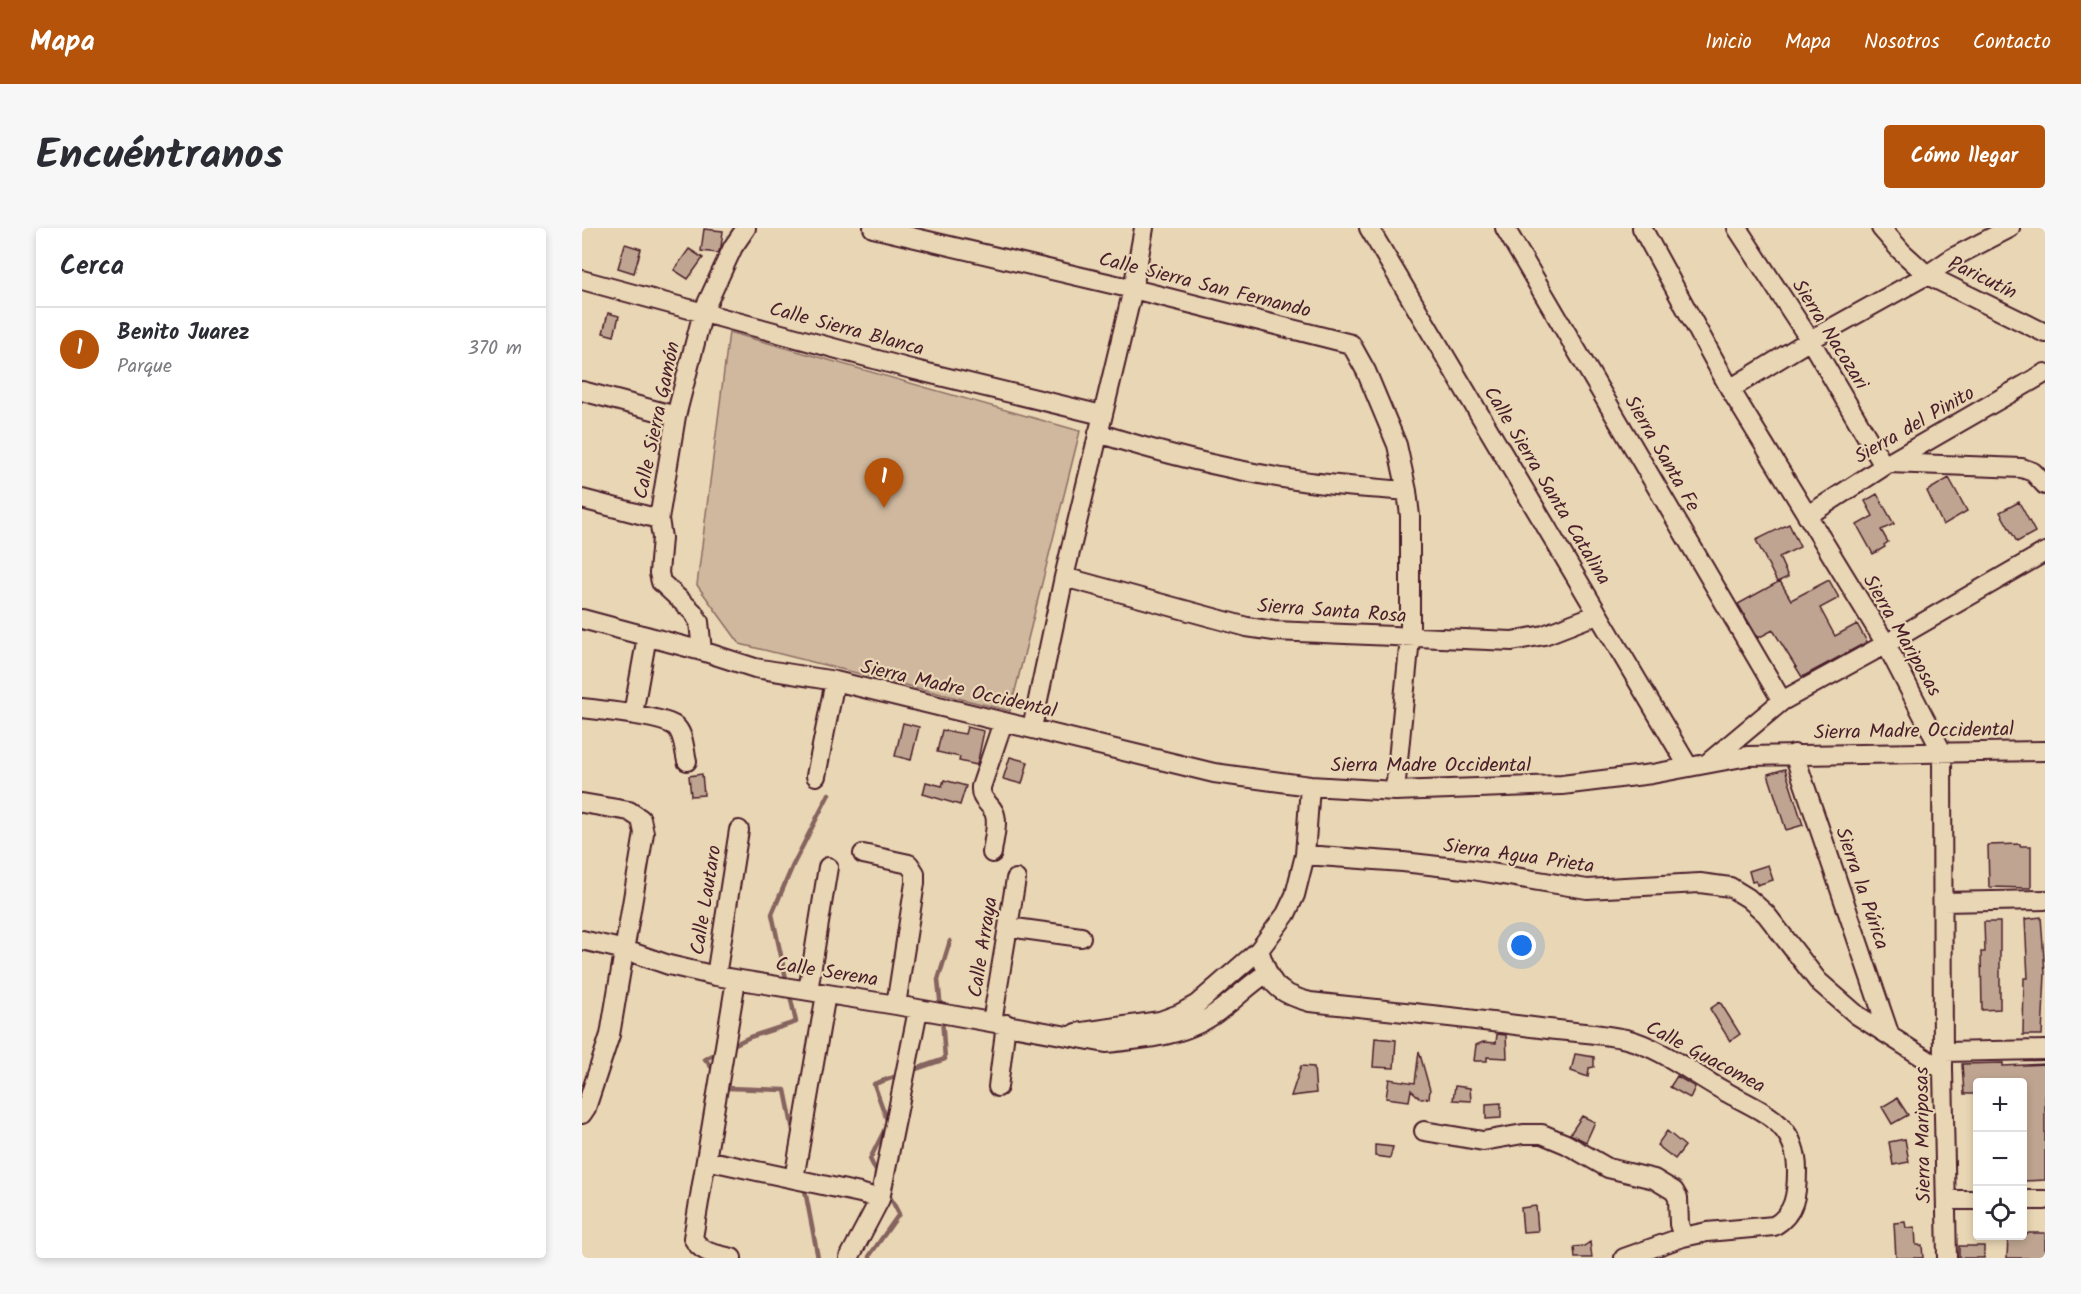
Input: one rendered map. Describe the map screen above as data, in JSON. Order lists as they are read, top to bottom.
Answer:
{
  "streets": {
    "street": [
      "Paricutín",
      "Calle Sierra San Fernando",
      "Calle Sierra Blanca",
      "Sierra Nacozari",
      "Calle Sierra Gamón",
      "Sierra del Pinito",
      "Sierra Santa Fe",
      "Calle Sierra Santa Catalina",
      "Sierra Santa Rosa",
      "Sierra Mariposas",
      "Sierra Madre Occidental",
      "Sierra Agua Prieta",
      "Sierra la Púrica",
      "Calle Lautaro",
      "Calle Arraya",
      "Calle Serena",
      "Calle Guacomea"
    ]
  },
  "crossings": [
    ["Calle Sierra Blanca", "Calle Sierra Gamón"],
    ["Sierra Nacozari", "Sierra del Pinito"],
    ["Calle Sierra Gamón", "Sierra Madre Occidental"],
    ["Sierra del Pinito", "Sierra Mariposas"],
    ["Calle Sierra Santa Catalina", "Sierra Santa Rosa"],
    ["Calle Sierra Santa Catalina", "Sierra Madre Occidental"],
    ["Sierra Mariposas", "Sierra Madre Occidental"],
    ["Sierra Mariposas", "Sierra Agua Prieta"],
    ["Sierra Madre Occidental", "Sierra la Púrica"],
    ["Sierra Madre Occidental", "Calle Serena"],
    ["Sierra Agua Prieta", "Sierra la Púrica"],
    ["Sierra Agua Prieta", "Calle Serena"],
    ["Calle Lautaro", "Calle Serena"],
    ["Calle Arraya", "Calle Serena"],
    ["Calle Serena", "Calle Guacomea"]
  ],
  "page": {
    "header": "Mapa",
    "nav": [
      "Inicio",
      "Mapa",
      "Nosotros",
      "Contacto"
    ],
    "title": "Encuéntranos",
    "buttons": "Cómo llegar",
    "heading": "Cerca",
    "list": [
      {
        "mark": "1",
        "name": "Benito Juarez",
        "note": "Parque",
        "value": "370 m"
      }
    ],
    "pins": "1",
    "map_buttons": ["+", "−"]
  }
}
